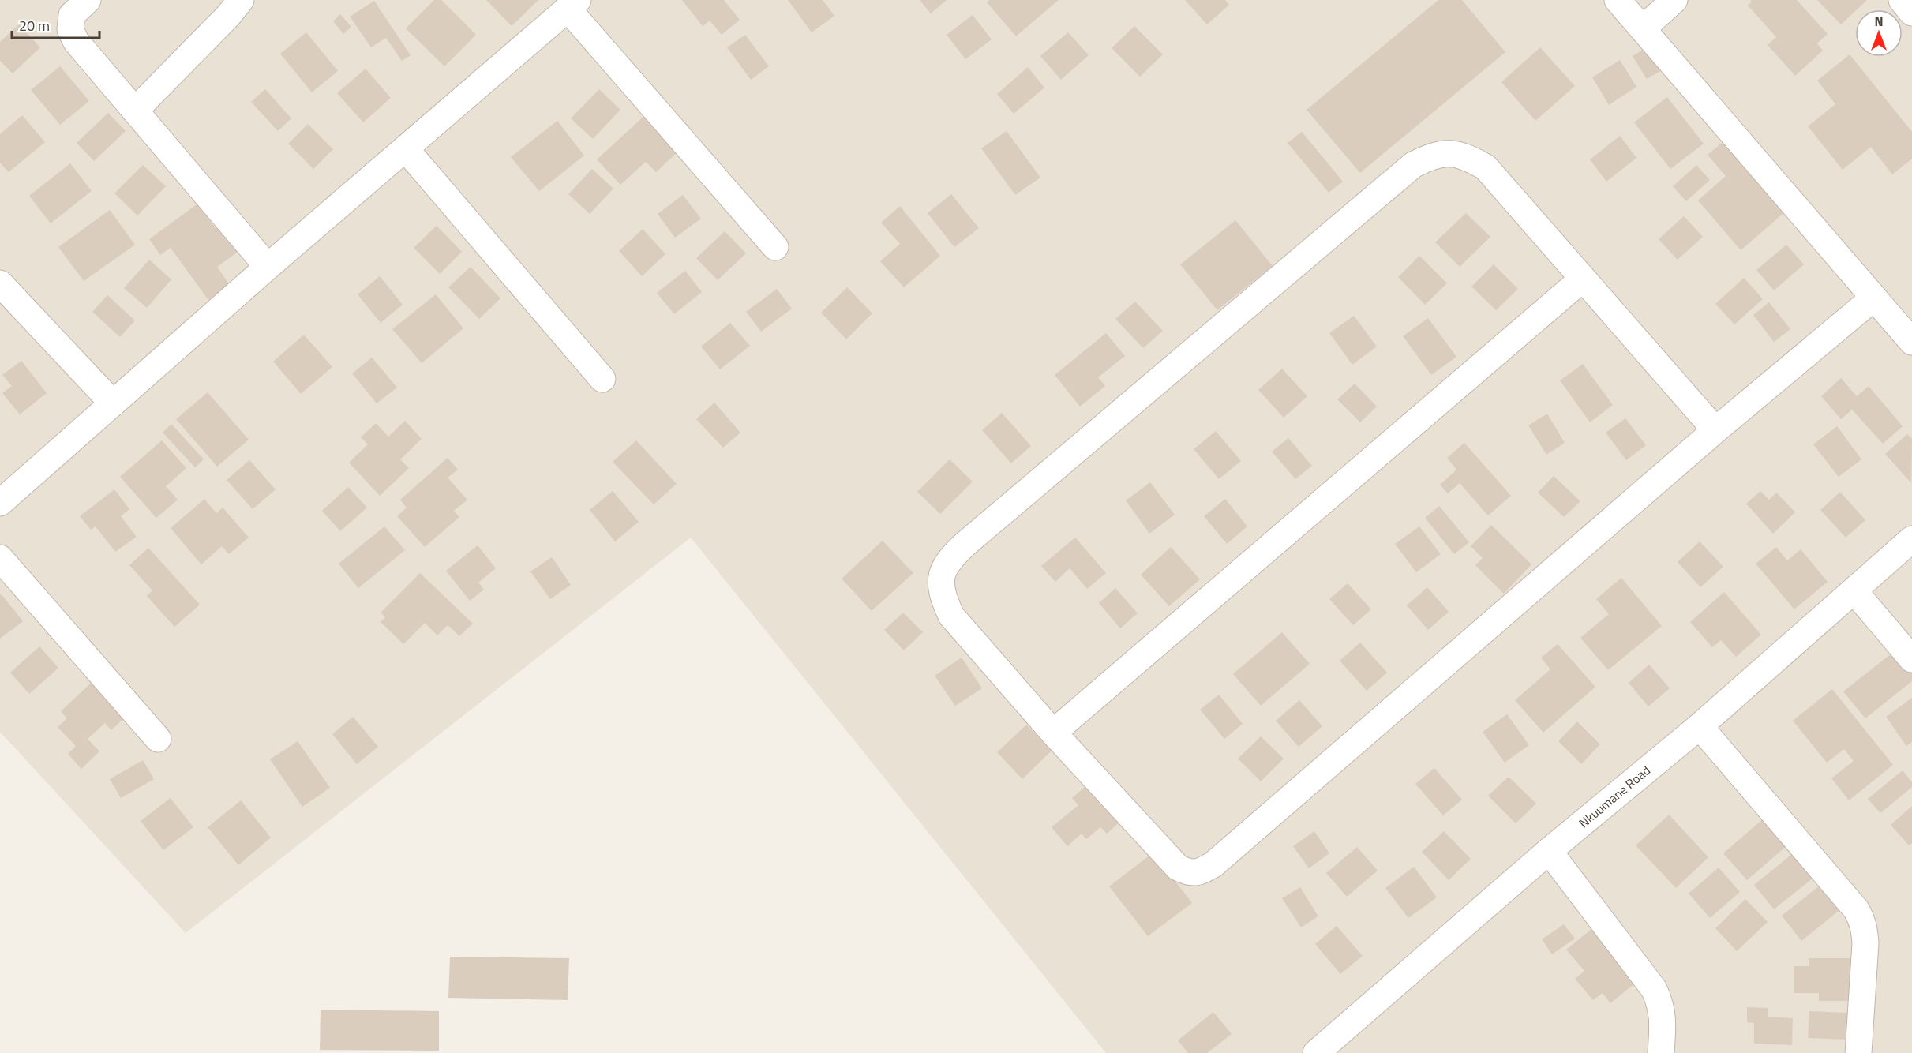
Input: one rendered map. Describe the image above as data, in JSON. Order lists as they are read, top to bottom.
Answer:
{
  "streets": {
    "street": ["Nkuumane Road"]
  },
  "scale_bar": "20 m",
  "north": "top"
}
